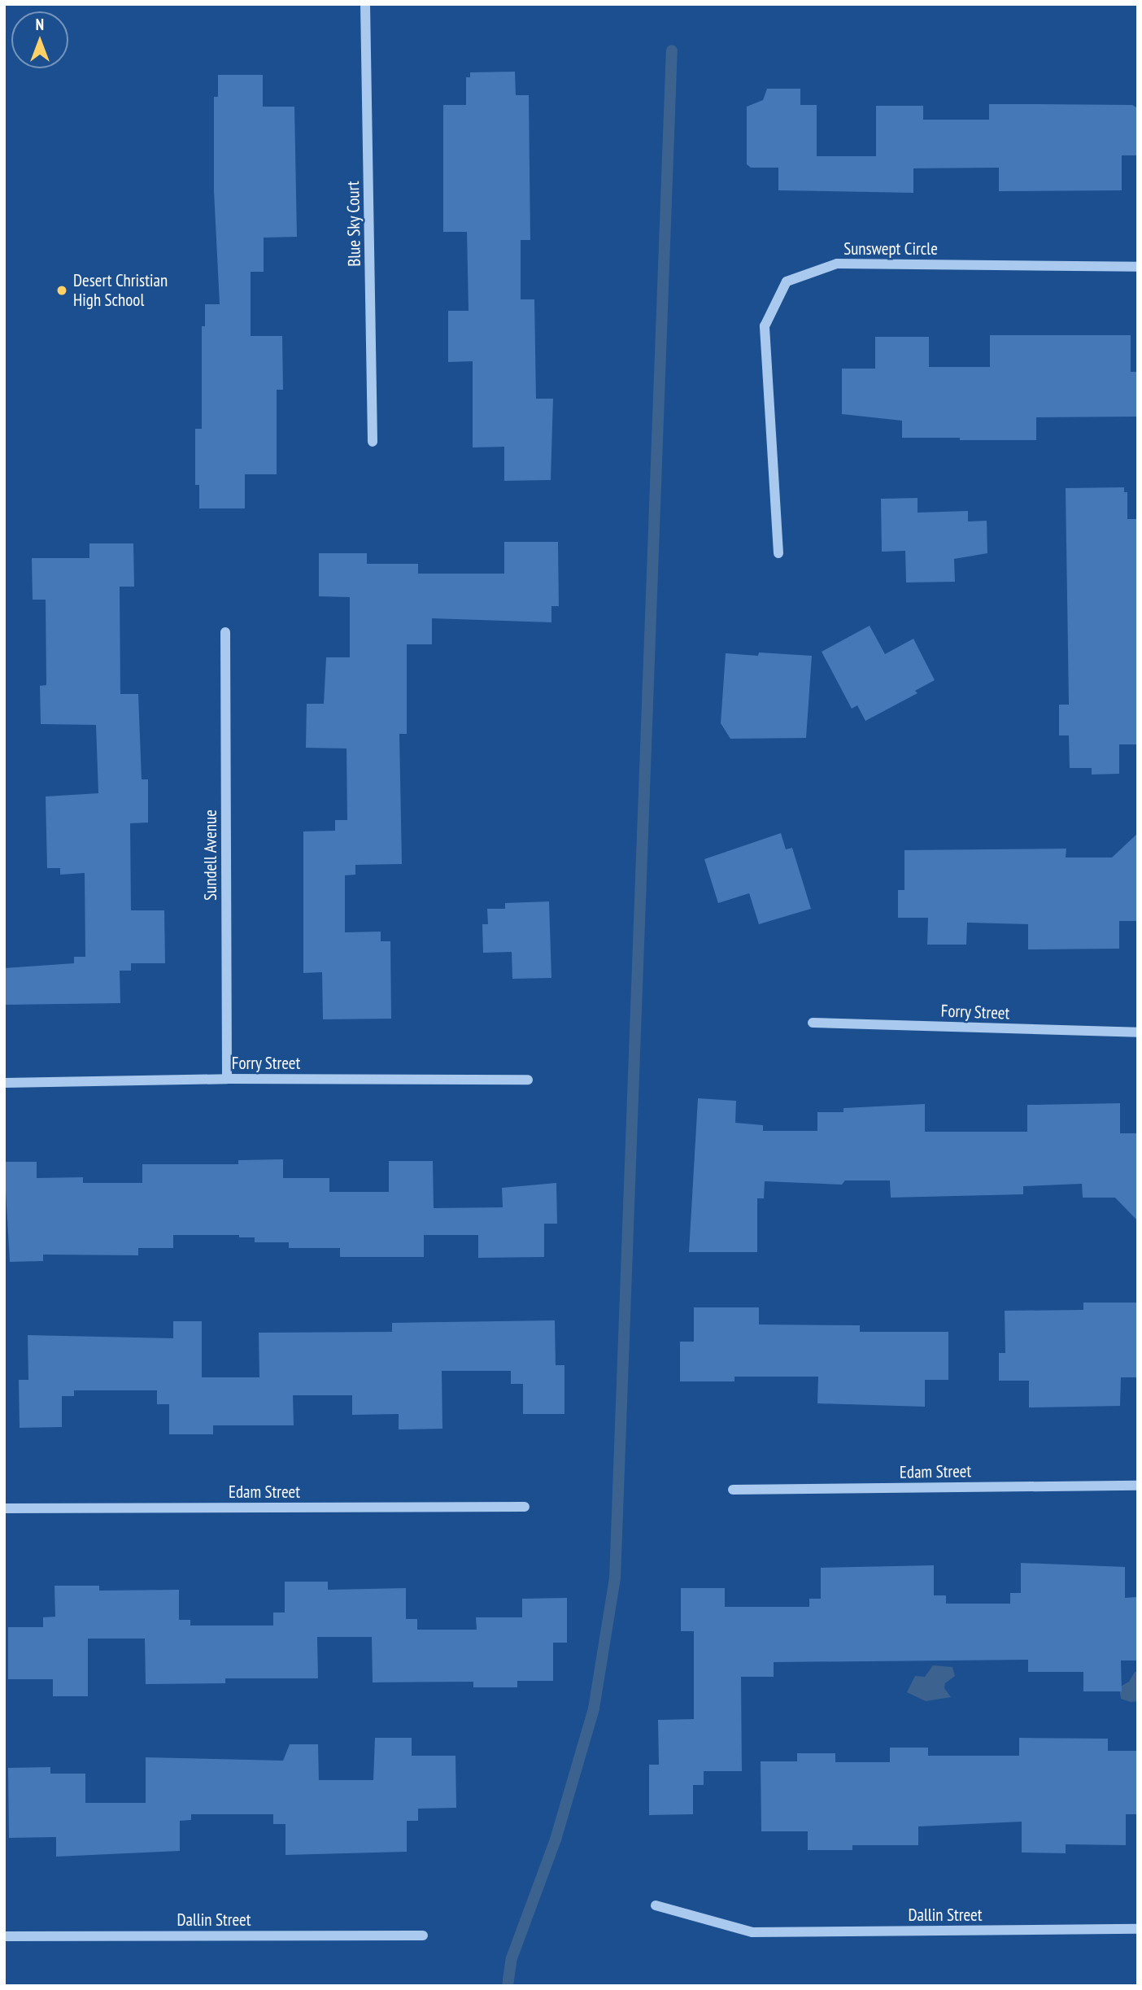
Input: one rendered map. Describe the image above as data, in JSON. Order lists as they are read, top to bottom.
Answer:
{
  "streets": {
    "street": [
      "Blue Sky Court",
      "Sunswept Circle",
      "Sundell Avenue",
      "Forry Street",
      "Edam Street",
      "Dallin Street"
    ]
  },
  "crossings": [
    ["Sundell Avenue", "Forry Street"]
  ],
  "places": ["Desert Christian High School"],
  "north": "top"
}
